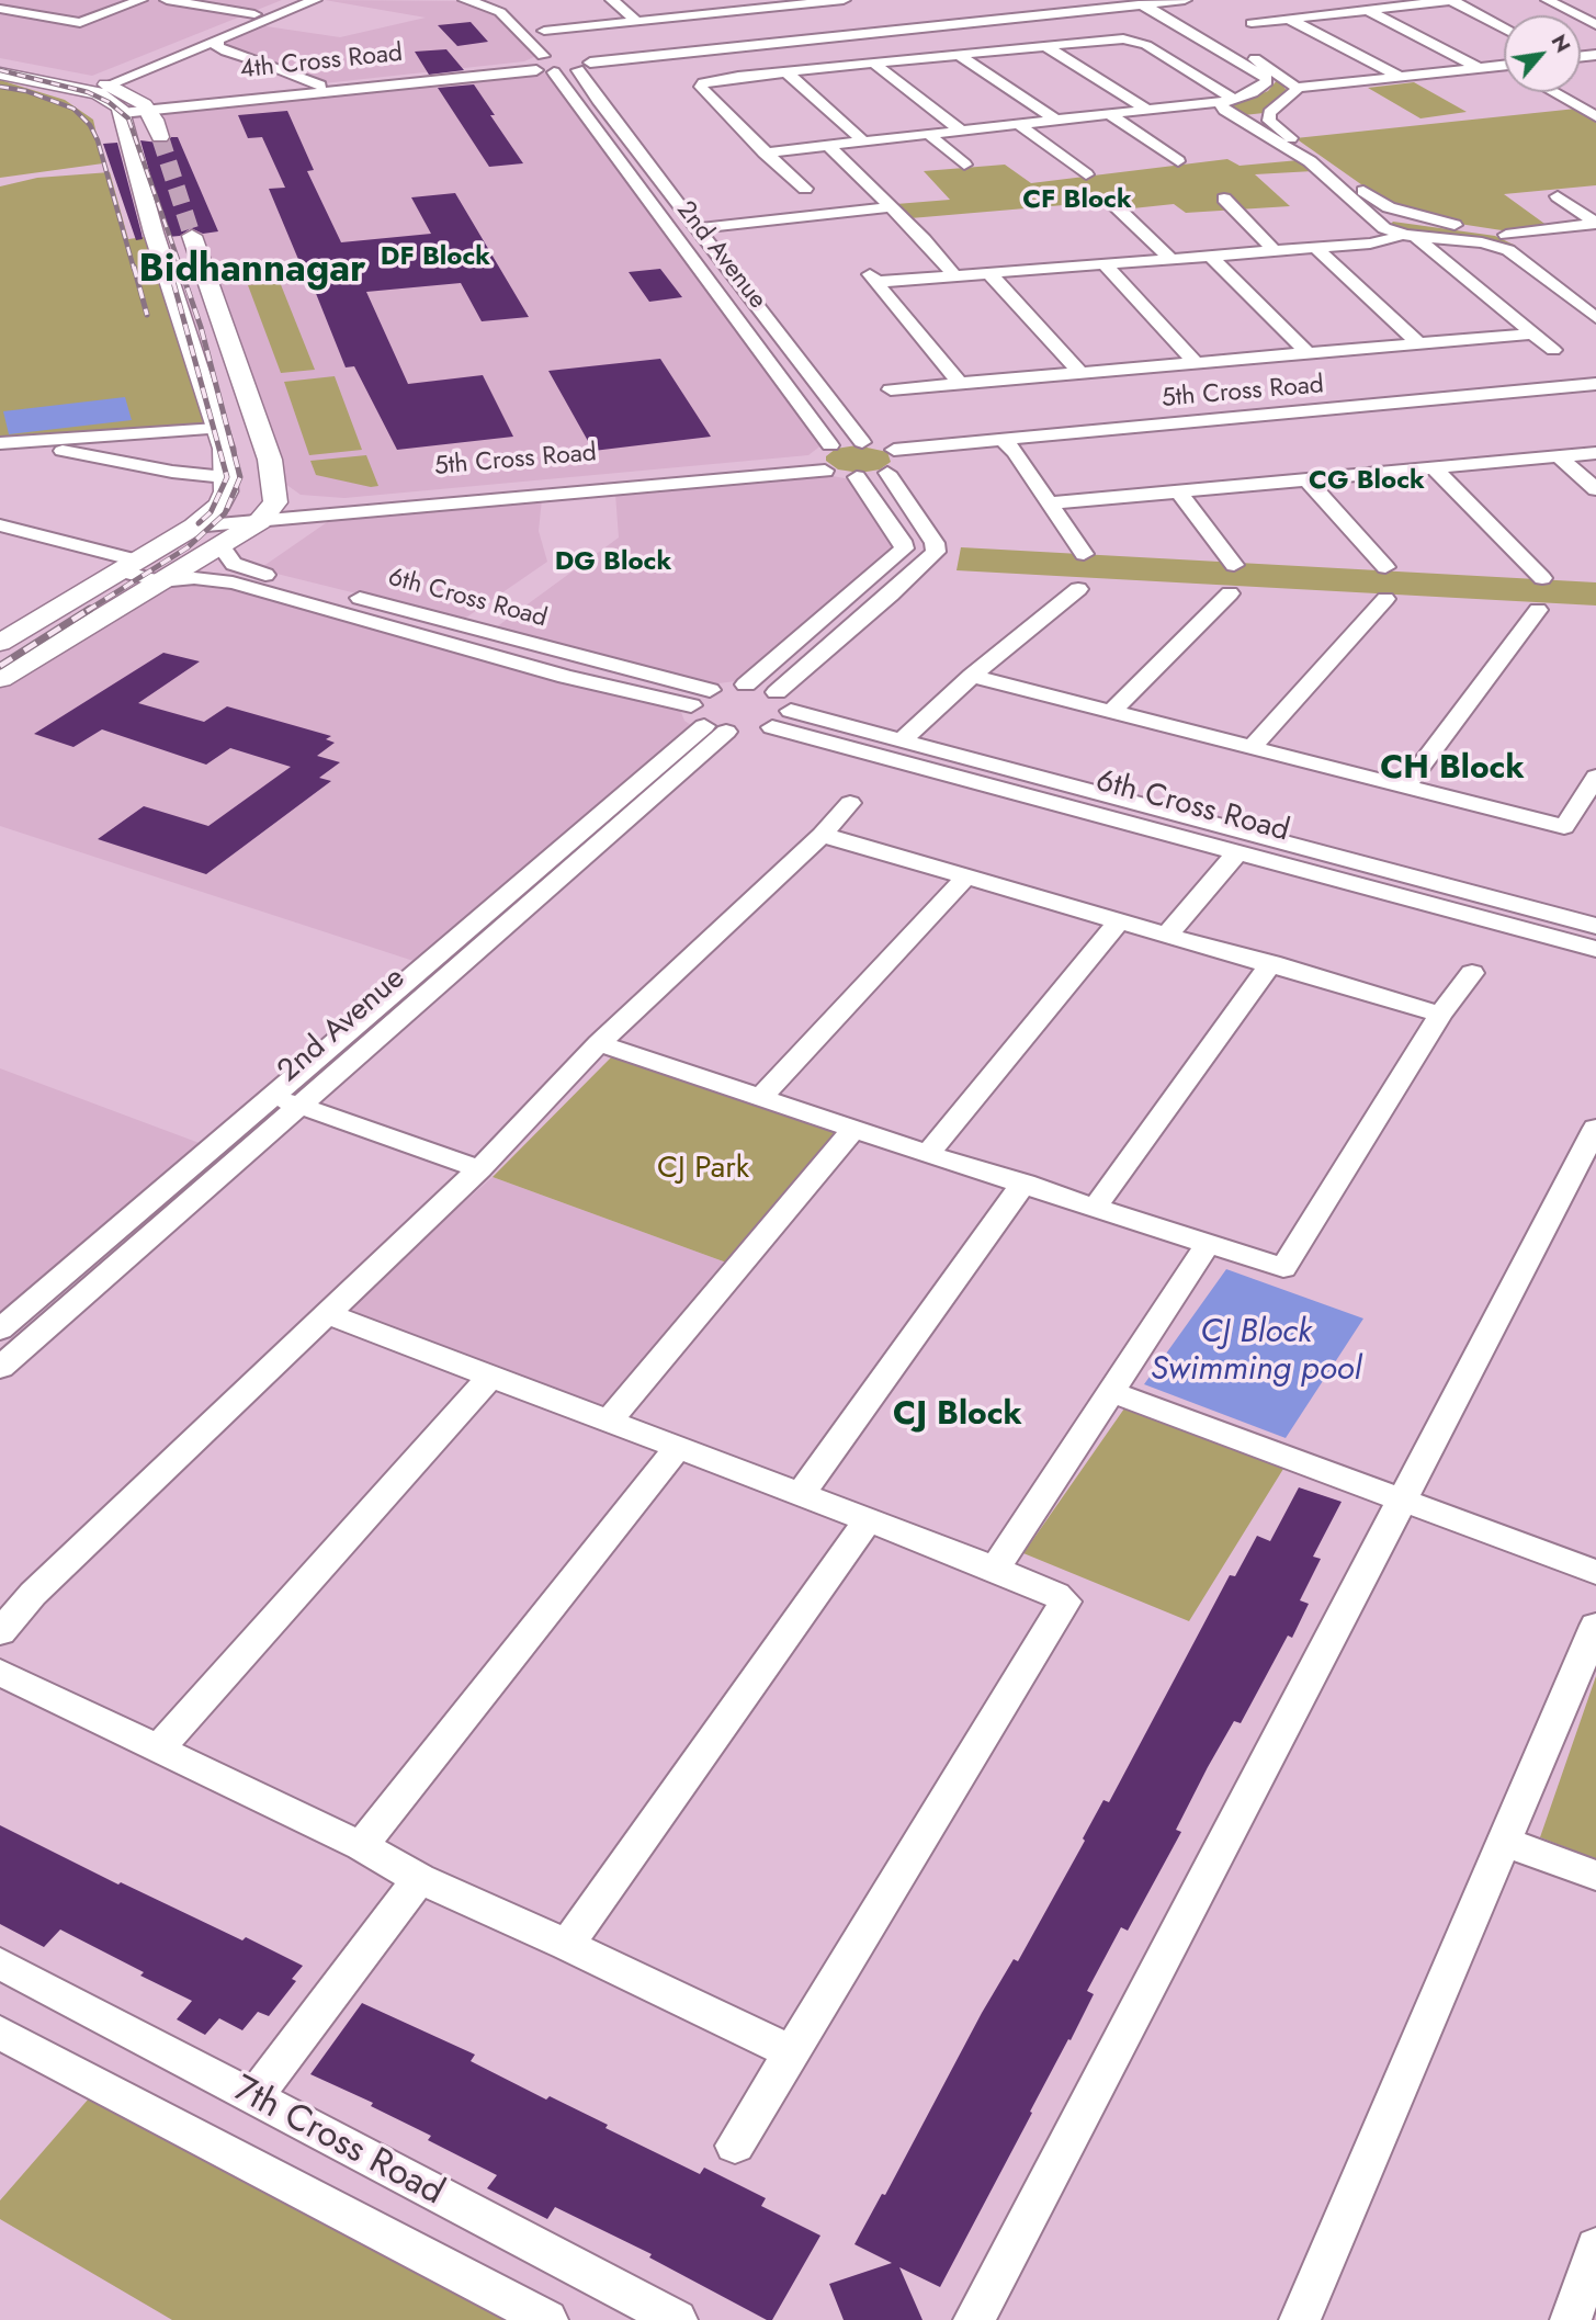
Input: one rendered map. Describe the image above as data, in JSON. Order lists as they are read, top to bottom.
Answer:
{
  "streets": {
    "street": [
      "4th Cross Road",
      "2nd Avenue",
      "5th Cross Road",
      "6th Cross Road",
      "7th Cross Road"
    ]
  },
  "districts": [
    "CF Block",
    "DF Block",
    "Bidhannagar",
    "CG Block",
    "DG Block",
    "CH Block",
    "CJ Block"
  ],
  "water": ["CJ Block Swimming pool"],
  "parks": ["CJ Park"],
  "north": "top right"
}
